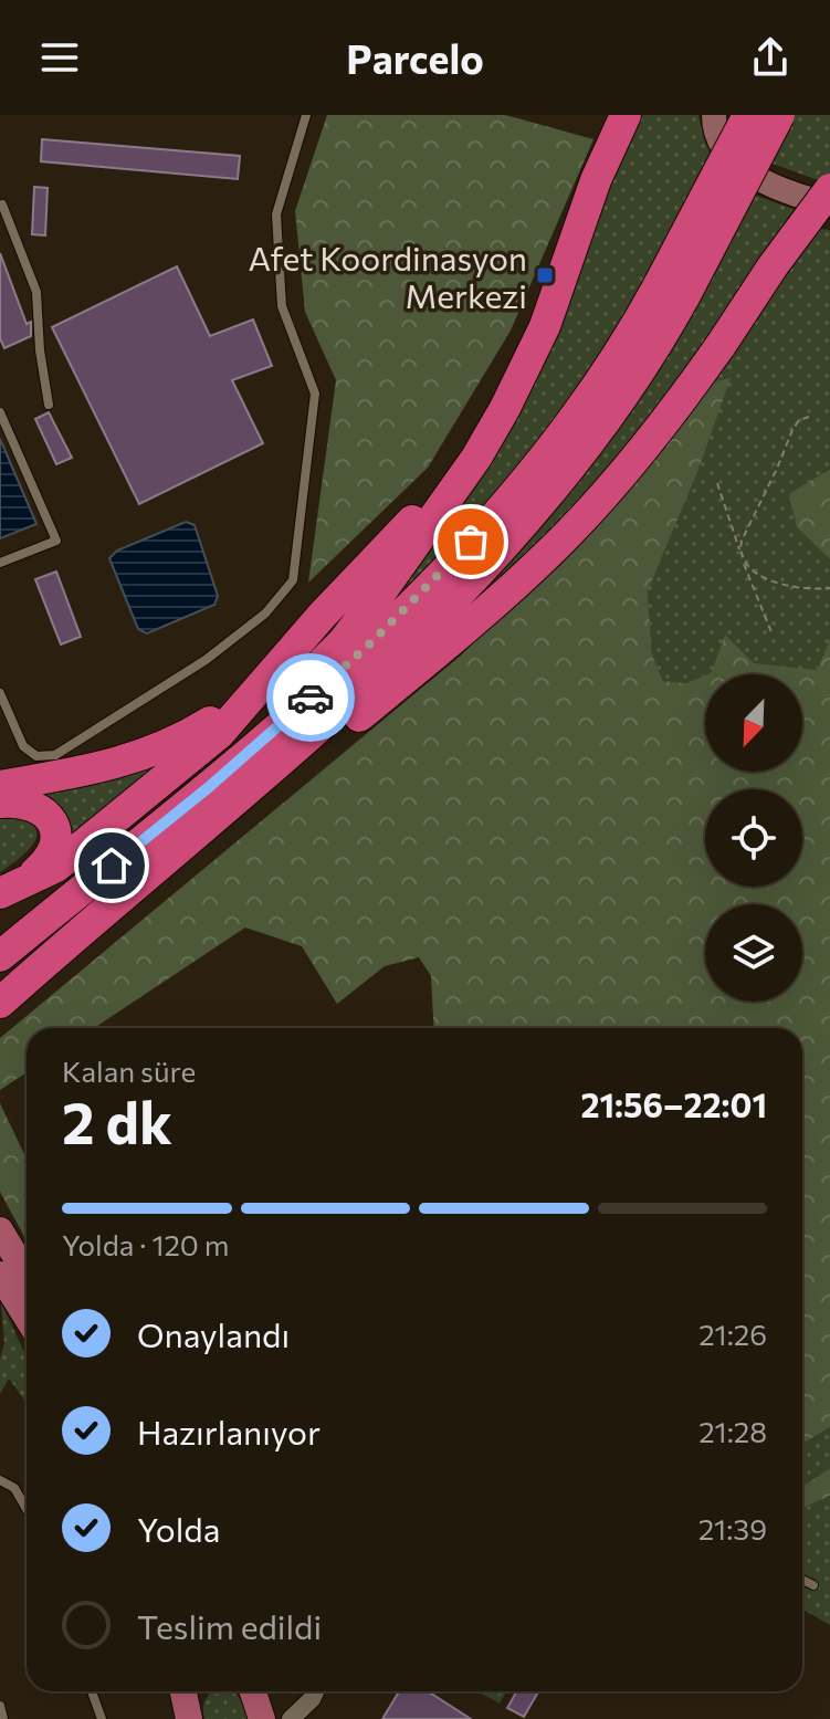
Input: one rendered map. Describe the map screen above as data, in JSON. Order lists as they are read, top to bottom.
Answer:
{
  "places": {
    "transit": ["Afet Koordinasyon Merkezi"]
  },
  "north": "bottom left",
  "page": {
    "header": "Parcelo",
    "heading": ["2 dk", "Kalan süre", "21:56–22:01"],
    "bar": "Yolda · 120 m",
    "list": [
      ["Onaylandı", "21:26"],
      ["Hazırlanıyor", "21:28"],
      ["Yolda", "21:39"],
      "Teslim edildi"
    ]
  }
}
